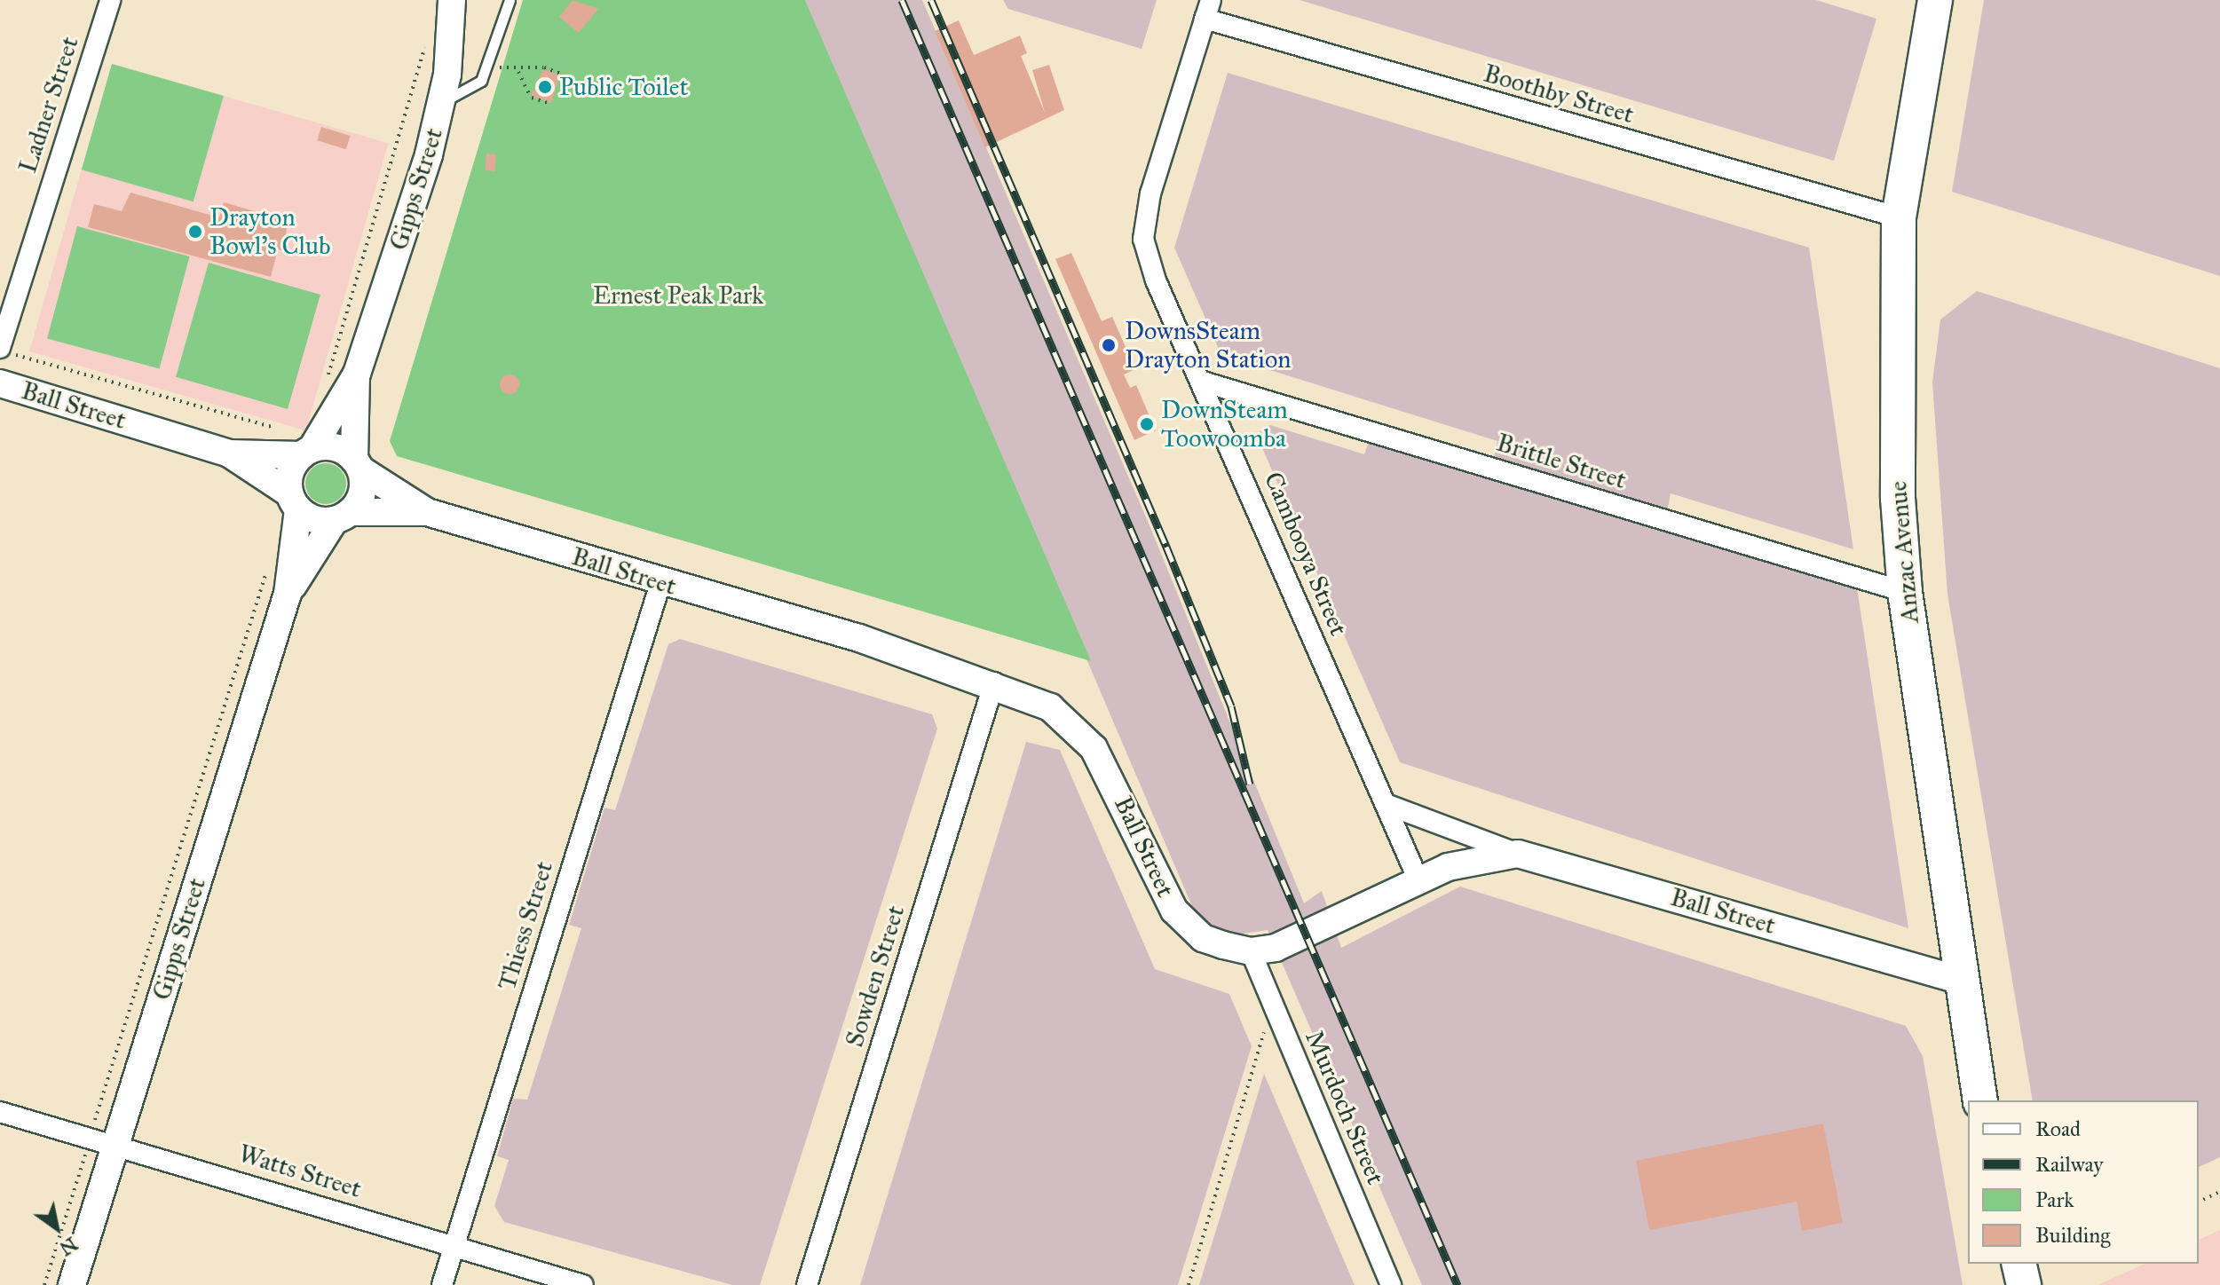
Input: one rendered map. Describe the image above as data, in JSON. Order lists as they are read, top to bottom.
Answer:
{
  "streets": {
    "highway": ["Anzac Avenue"],
    "main road": ["Gipps Street", "Ball Street"],
    "street": [
      "Boothby Street",
      "Ladner Street",
      "Brittle Street",
      "Cambooya Street",
      "Thiess Street",
      "Sowden Street",
      "Murdoch Street",
      "Watts Street"
    ]
  },
  "crossings": [
    ["Boothby Street", "Anzac Avenue"],
    ["Boothby Street", "Cambooya Street"],
    ["Gipps Street", "Ball Street"],
    ["Gipps Street", "Watts Street"],
    ["Ball Street", "Anzac Avenue"],
    ["Ball Street", "Cambooya Street"],
    ["Ball Street", "Thiess Street"],
    ["Ball Street", "Sowden Street"],
    ["Ball Street", "Murdoch Street"],
    ["Brittle Street", "Anzac Avenue"],
    ["Brittle Street", "Cambooya Street"],
    ["Thiess Street", "Watts Street"]
  ],
  "parks": ["Ernest Peak Park"],
  "places": [
    "Public Toilet",
    "Drayton Bowl's Club",
    "DownsSteam Drayton Station",
    "DownSteam Toowoomba"
  ],
  "legend": [
    "Road",
    "Railway",
    "Park",
    "Building"
  ],
  "north": "bottom right"
}
